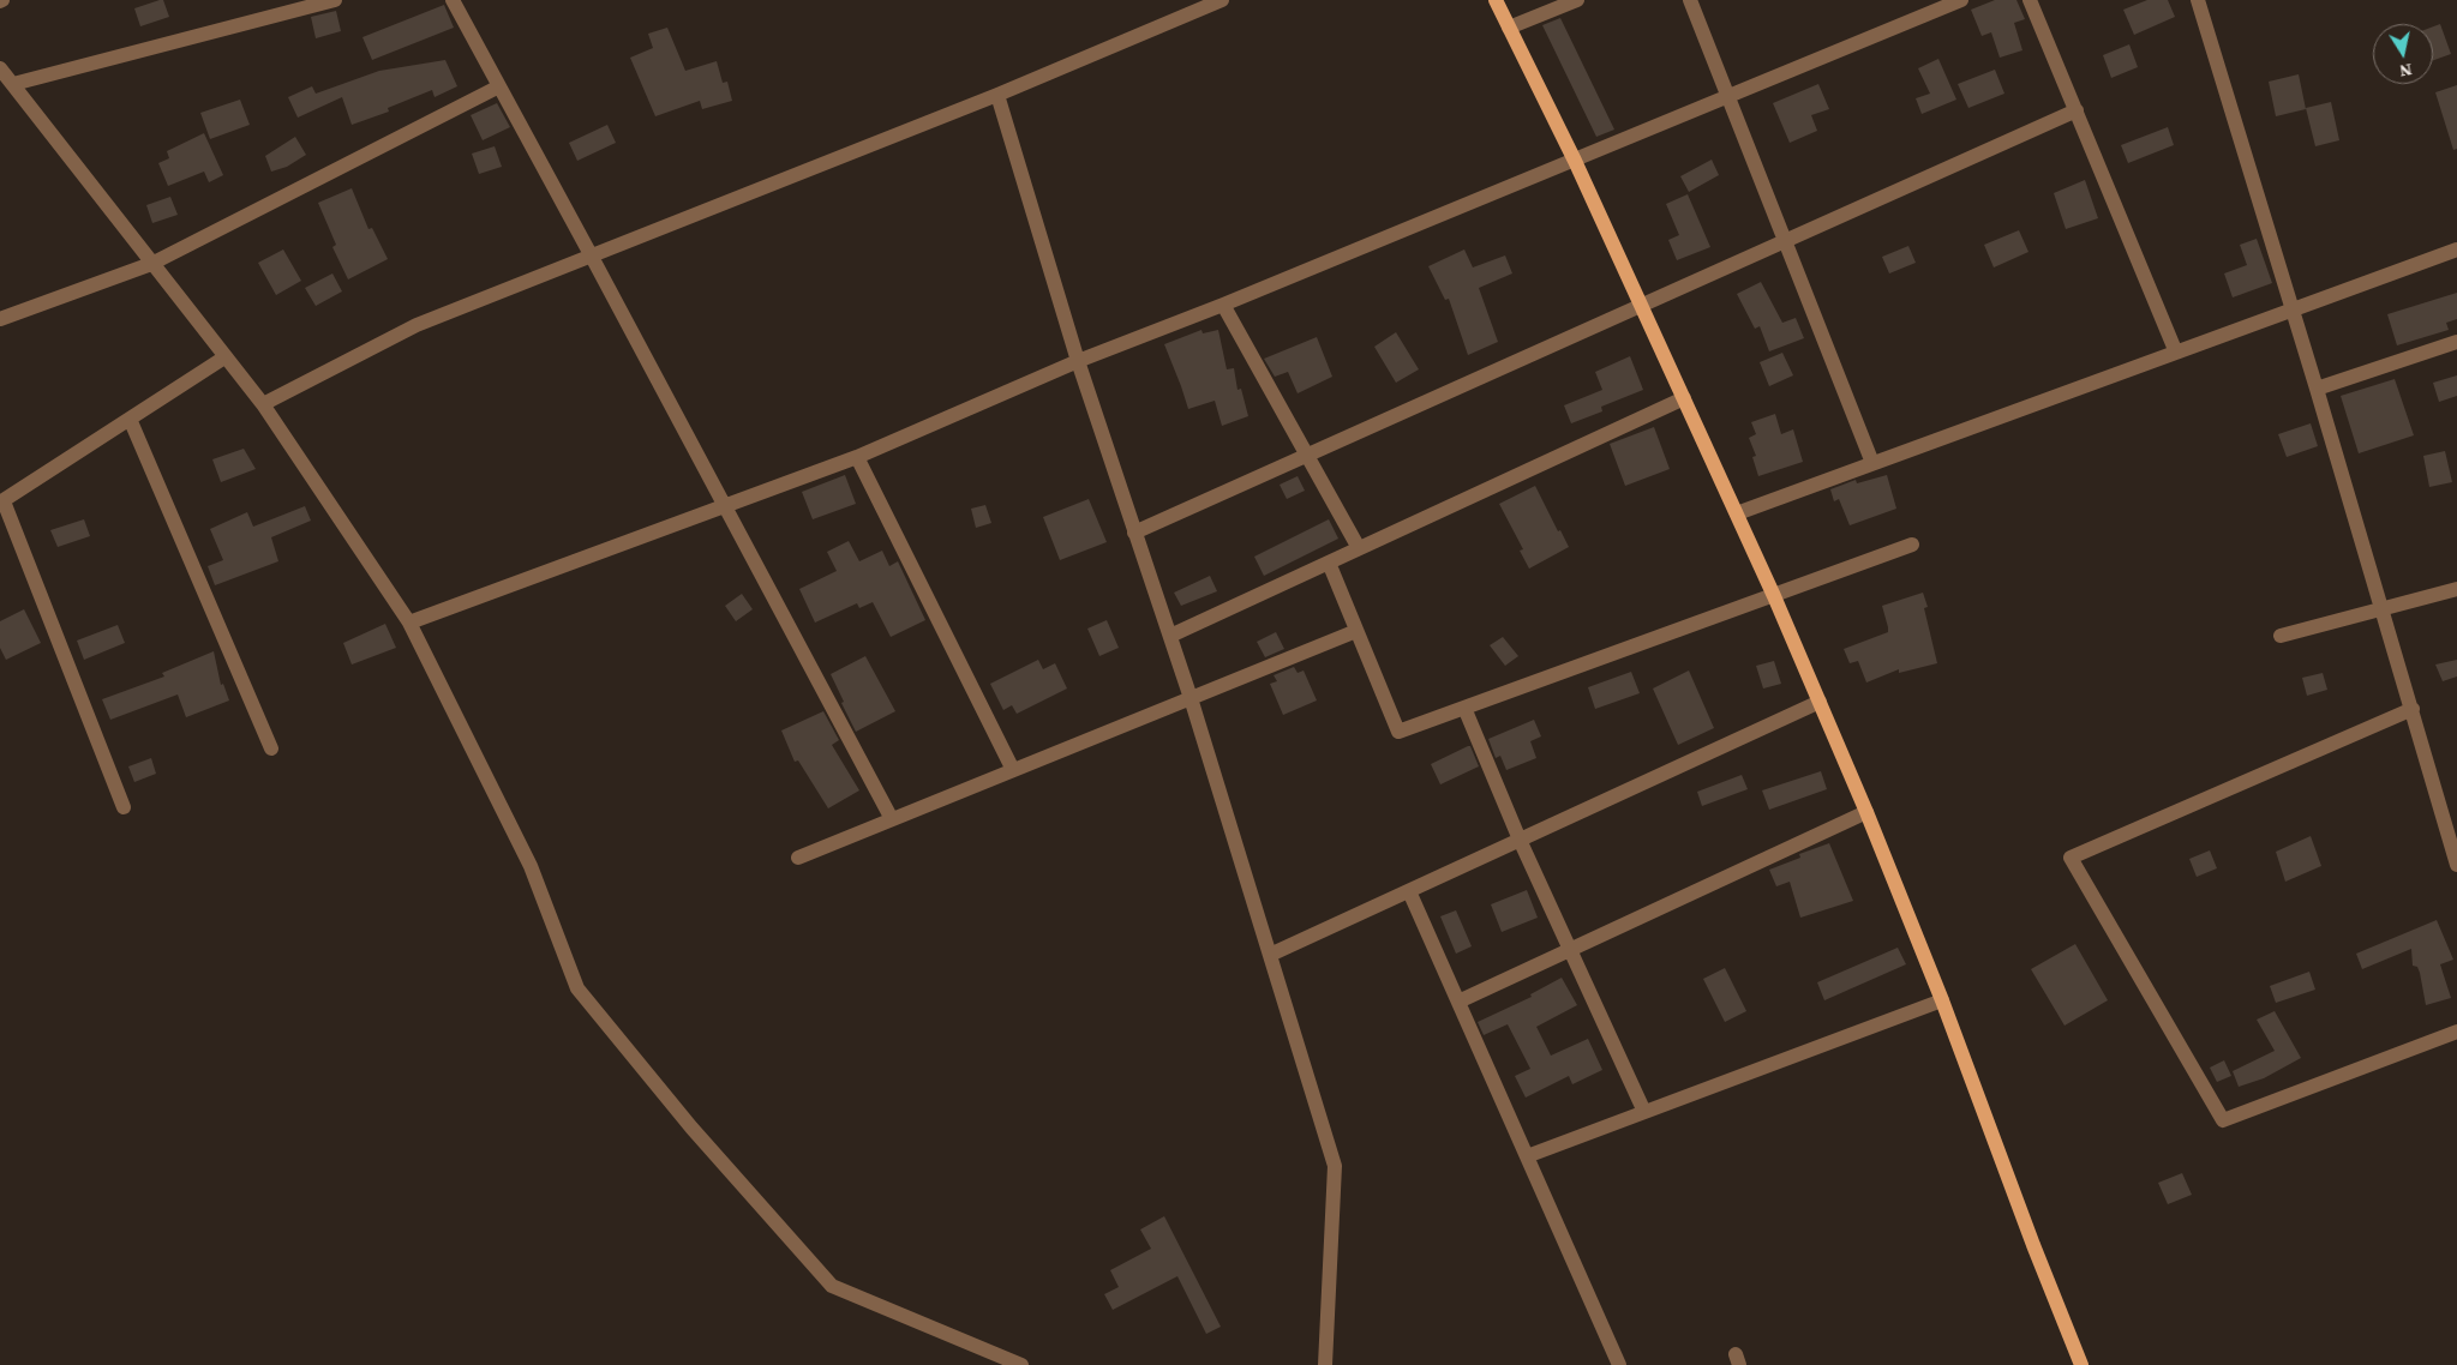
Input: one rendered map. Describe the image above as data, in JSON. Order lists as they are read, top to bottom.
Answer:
{
  "north": "bottom"
}
